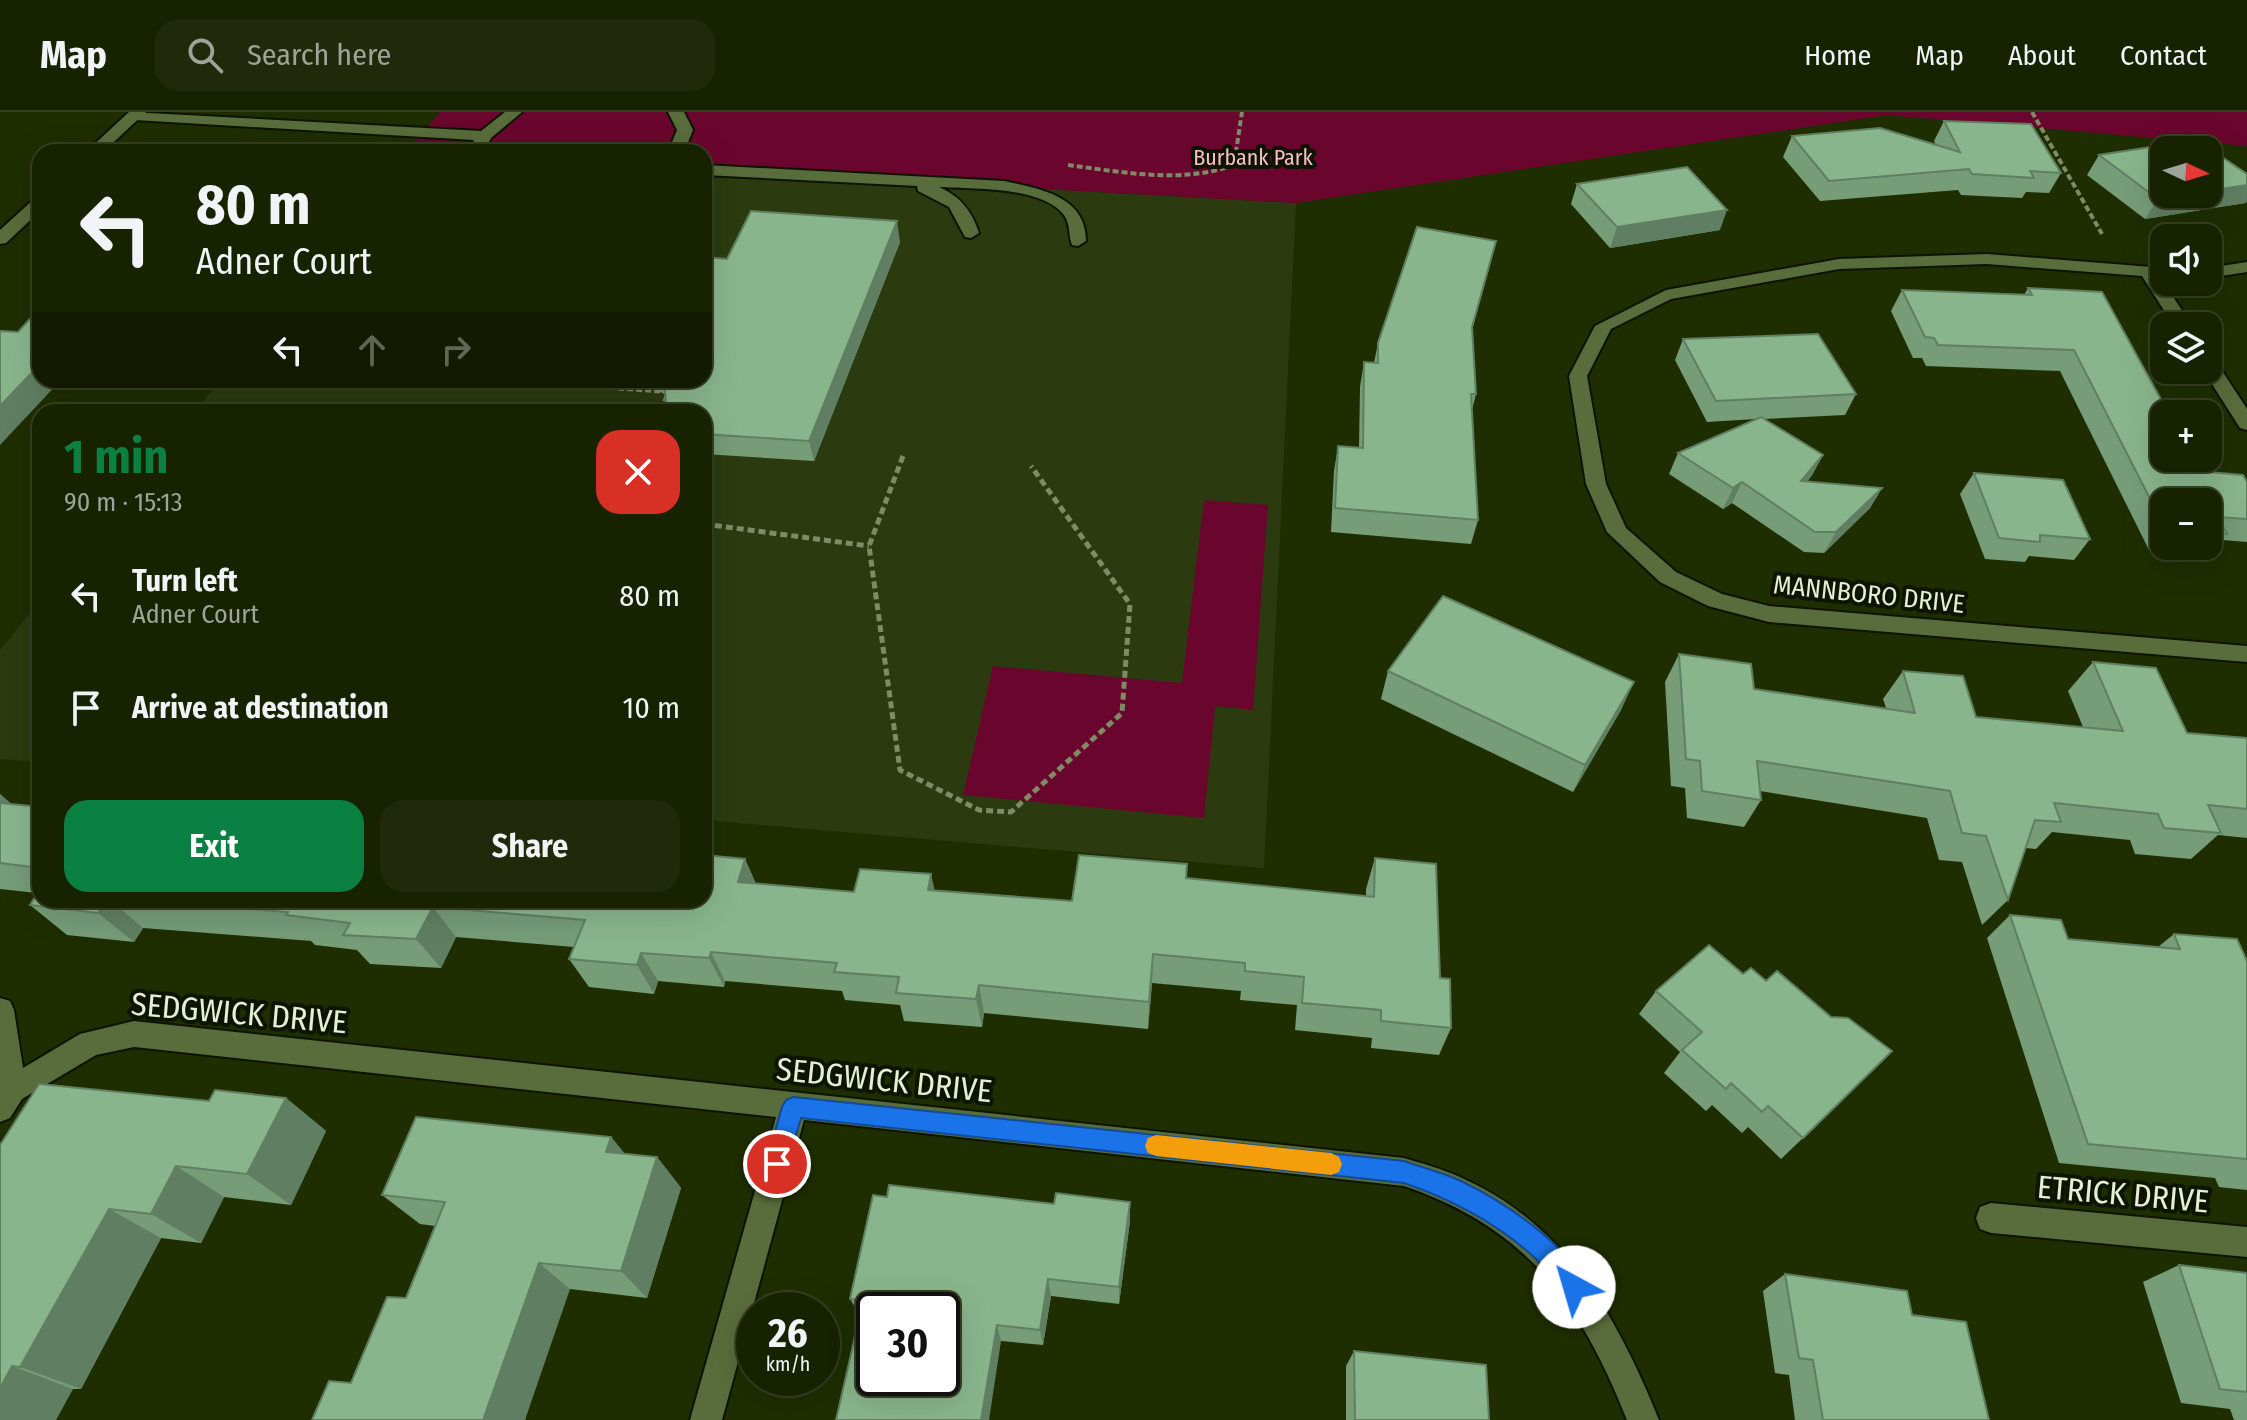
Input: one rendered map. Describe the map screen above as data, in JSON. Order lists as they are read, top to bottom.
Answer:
{
  "streets": {
    "street": ["MANNBORO DRIVE", "SEDGWICK DRIVE", "ETRICK DRIVE"]
  },
  "parks": ["Burbank Park"],
  "north": "right",
  "page": {
    "header": "Map",
    "search": "Search here",
    "nav": [
      "Home",
      "Map",
      "About",
      "Contact"
    ],
    "map_buttons": ["+", "−"],
    "turn": ["80 m", "Adner Court"],
    "heading": ["1 min", "90 m · 15:13"],
    "list": [
      {
        "name": "Turn left",
        "note": "Adner Court",
        "value": "80 m"
      },
      {
        "name": "Arrive at destination",
        "value": "10 m"
      }
    ],
    "buttons": ["Exit", "Share"],
    "speed": "26 km/h",
    "limit": "30"
  }
}
